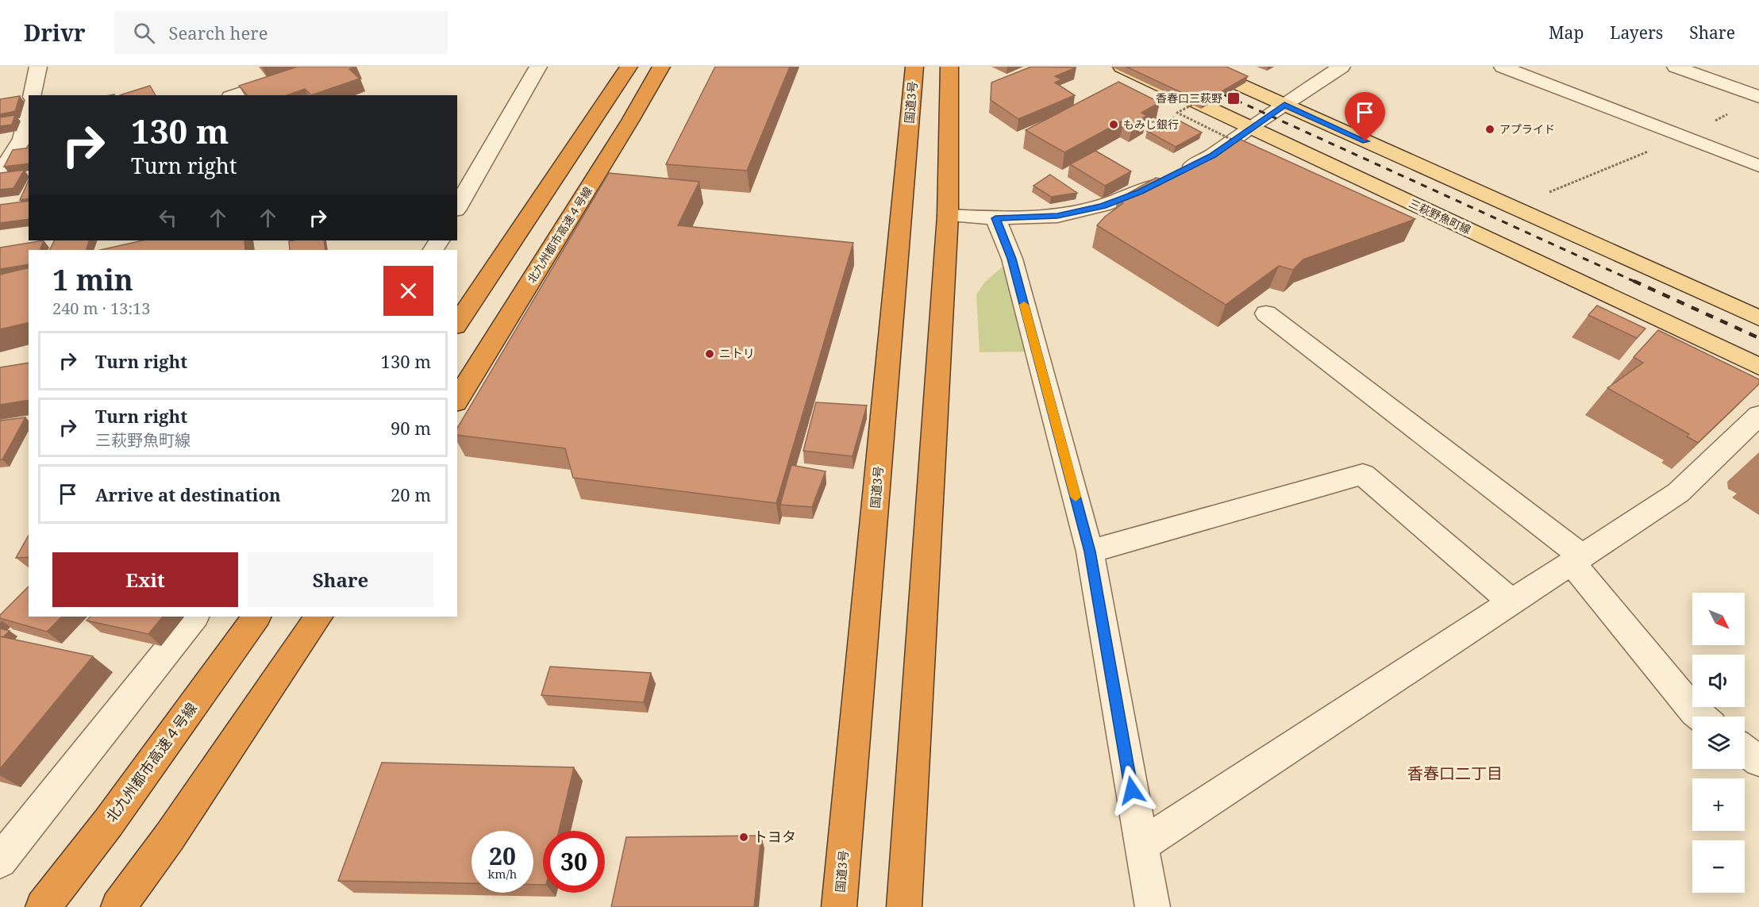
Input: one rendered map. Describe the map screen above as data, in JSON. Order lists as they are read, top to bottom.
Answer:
{
  "streets": {
    "highway": ["国道3号", "北九州都市高速４号線"],
    "main road": ["三萩野魚町線"]
  },
  "districts": ["香春口二丁目"],
  "places": {
    "transit": ["香春口三萩野"],
    "other": [
      "もみじ銀行",
      "アプライド",
      "ニトリ",
      "トヨタ"
    ]
  },
  "north": "bottom right",
  "page": {
    "header": "Drivr",
    "search": "Search here",
    "nav": ["Map", "Layers", "Share"],
    "turn": ["130 m", "Turn right"],
    "heading": ["1 min", "240 m · 13:13"],
    "list": [
      {
        "name": "Turn right",
        "value": "130 m"
      },
      {
        "name": "Turn right",
        "note": "三萩野魚町線",
        "value": "90 m"
      },
      {
        "name": "Arrive at destination",
        "value": "20 m"
      }
    ],
    "buttons": ["Exit", "Share"],
    "map_buttons": ["+", "−"],
    "speed": "20 km/h",
    "limit": "30"
  }
}
